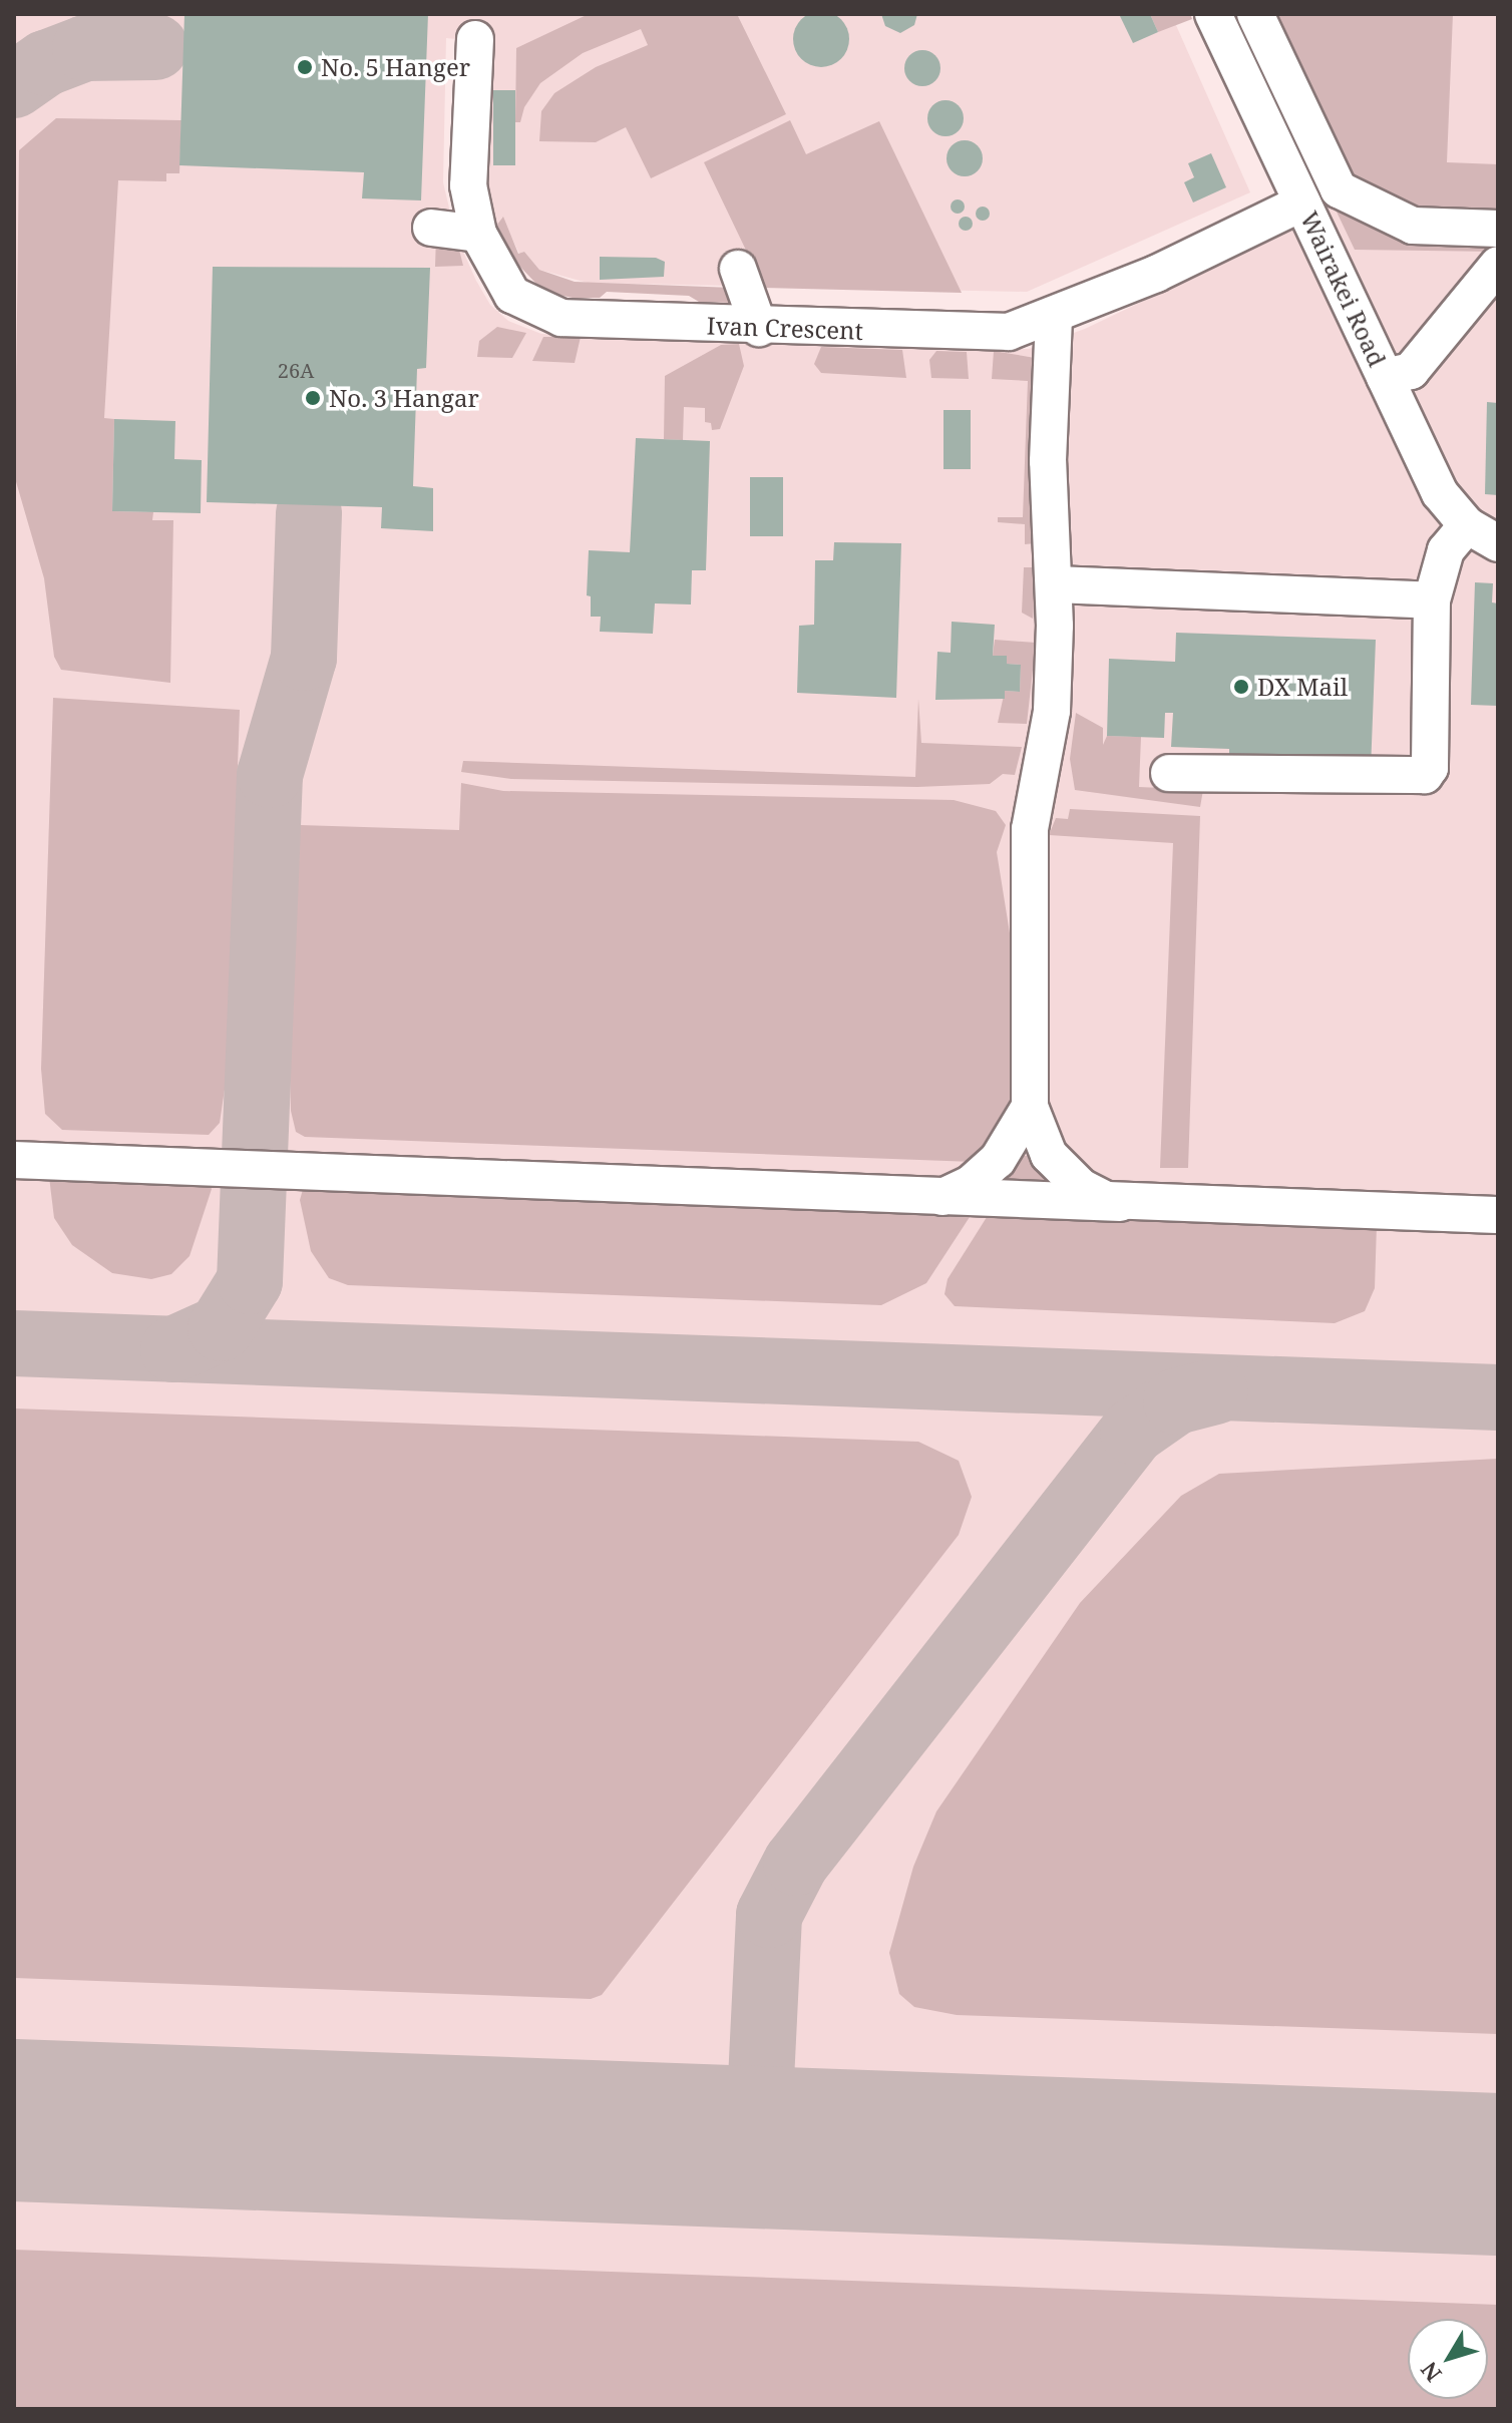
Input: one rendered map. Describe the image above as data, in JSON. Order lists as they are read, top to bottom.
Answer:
{
  "streets": {
    "street": ["Wairakei Road", "Ivan Crescent"]
  },
  "crossings": [
    ["Wairakei Road", "Ivan Crescent"]
  ],
  "places": ["No. 5 Hanger", "No. 3 Hangar", "DX Mail"],
  "house_numbers": ["26A"],
  "north": "bottom left"
}
